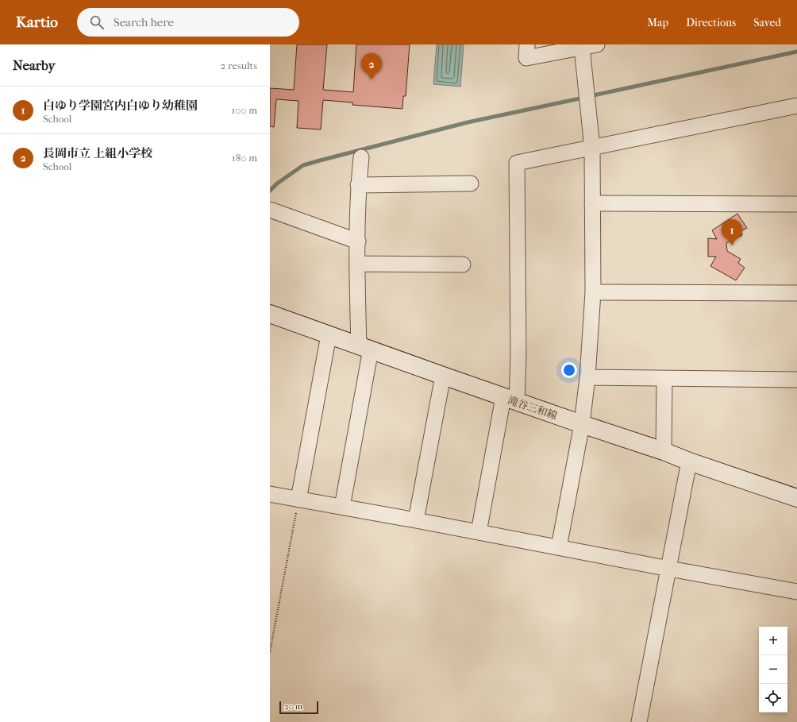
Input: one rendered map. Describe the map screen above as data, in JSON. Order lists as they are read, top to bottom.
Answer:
{
  "streets": {
    "main road": ["滝谷三和線"]
  },
  "scale_bar": "20 m",
  "page": {
    "header": "Kartio",
    "search": "Search here",
    "nav": ["Map", "Directions", "Saved"],
    "heading": ["Nearby", "2 results"],
    "pins": ["2", "1"],
    "list": [
      {
        "mark": "1",
        "name": "白ゆり学園宮内白ゆり幼稚園",
        "note": "School",
        "value": "100 m"
      },
      {
        "mark": "2",
        "name": "長岡市立 上組小学校",
        "note": "School",
        "value": "180 m"
      }
    ],
    "map_buttons": ["+", "−"],
    "scale": "20 m"
  }
}
